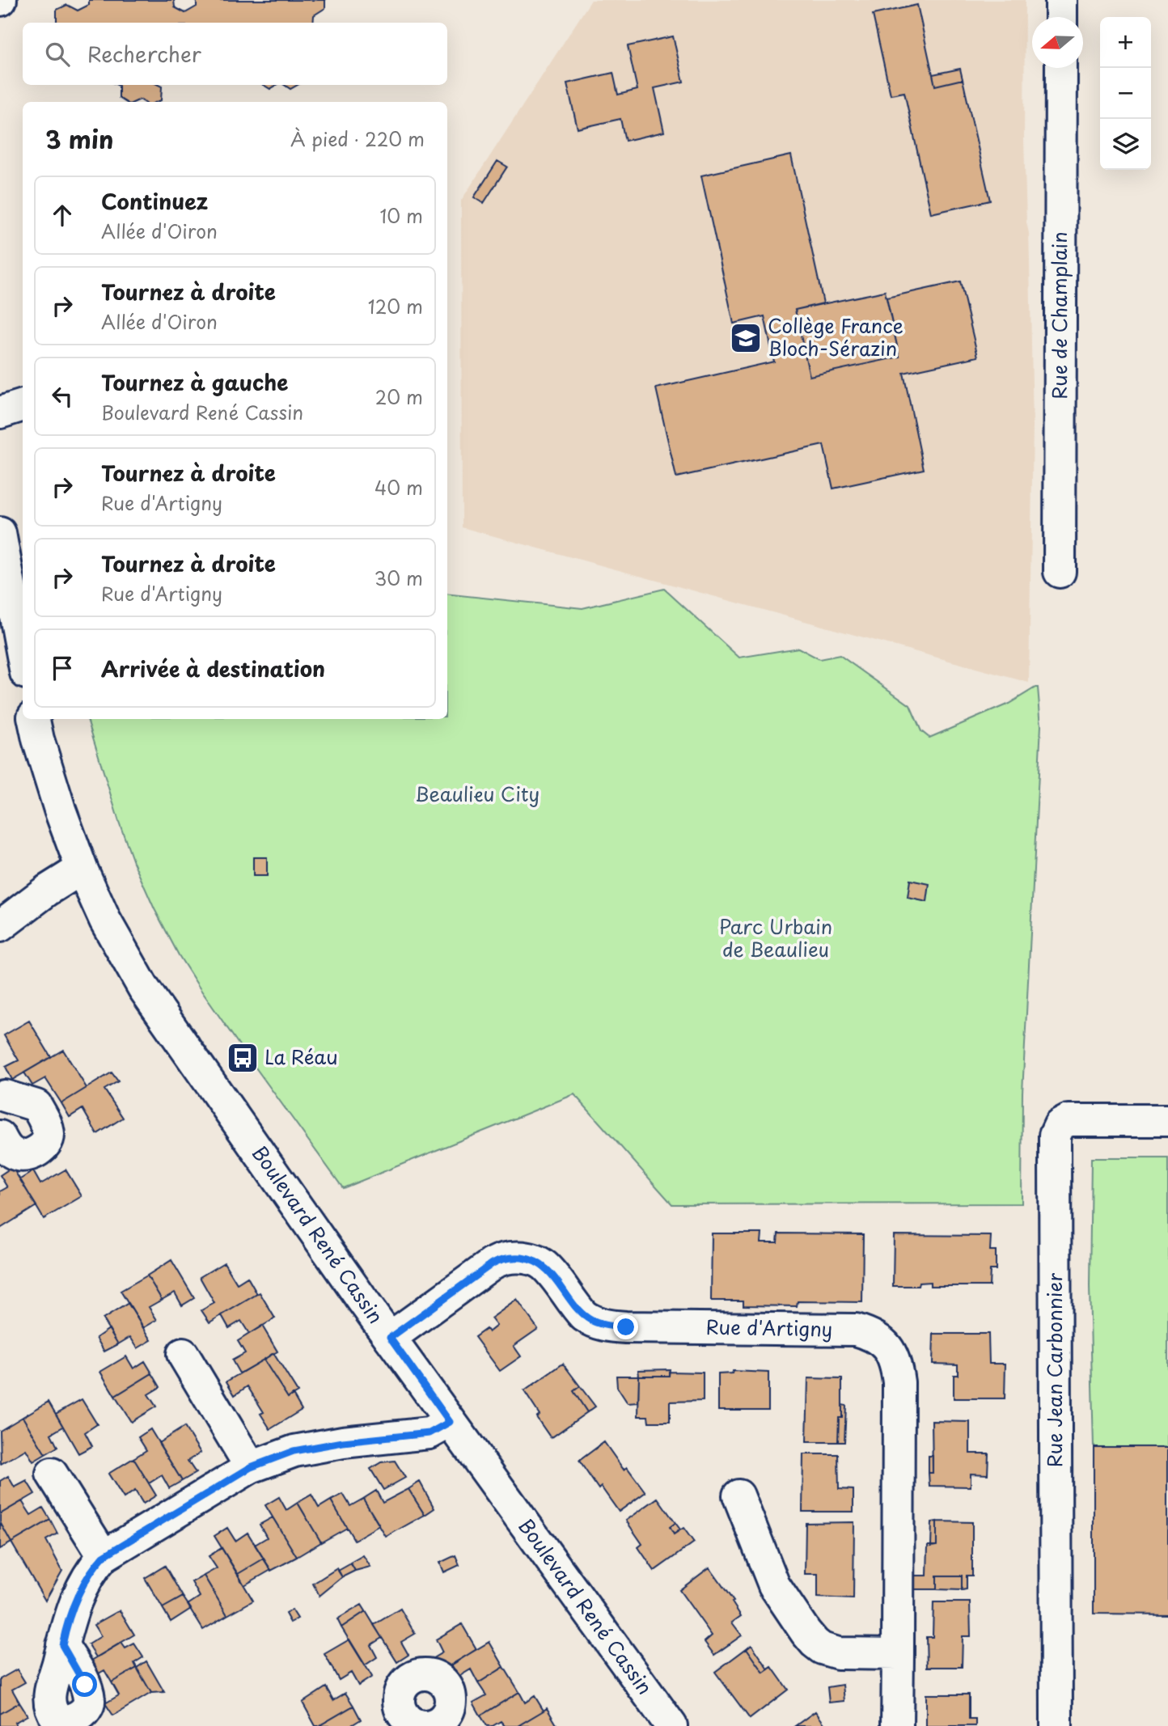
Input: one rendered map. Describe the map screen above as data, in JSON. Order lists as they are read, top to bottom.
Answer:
{
  "streets": {
    "street": [
      "Rue de Champlain",
      "Boulevard René Cassin",
      "Rue d'Artigny",
      "Rue Jean Carbonnier"
    ]
  },
  "crossings": [
    ["Boulevard René Cassin", "Rue d'Artigny"]
  ],
  "parks": ["Beaulieu City", "Parc Urbain de Beaulieu"],
  "places": {
    "school or university": ["Collège France Bloch-Sérazin"],
    "bus stop": ["La Réau"]
  },
  "north": "left",
  "page": {
    "map_buttons": ["+", "−"],
    "search": "Rechercher",
    "heading": ["3 min", "À pied · 220 m"],
    "list": [
      ["Continuez", "Allée d'Oiron", "10 m"],
      ["Tournez à droite", "Allée d'Oiron", "120 m"],
      ["Tournez à gauche", "Boulevard René Cassin", "20 m"],
      ["Tournez à droite", "Rue d'Artigny", "40 m"],
      ["Tournez à droite", "Rue d'Artigny", "30 m"],
      "Arrivée à destination"
    ]
  }
}
